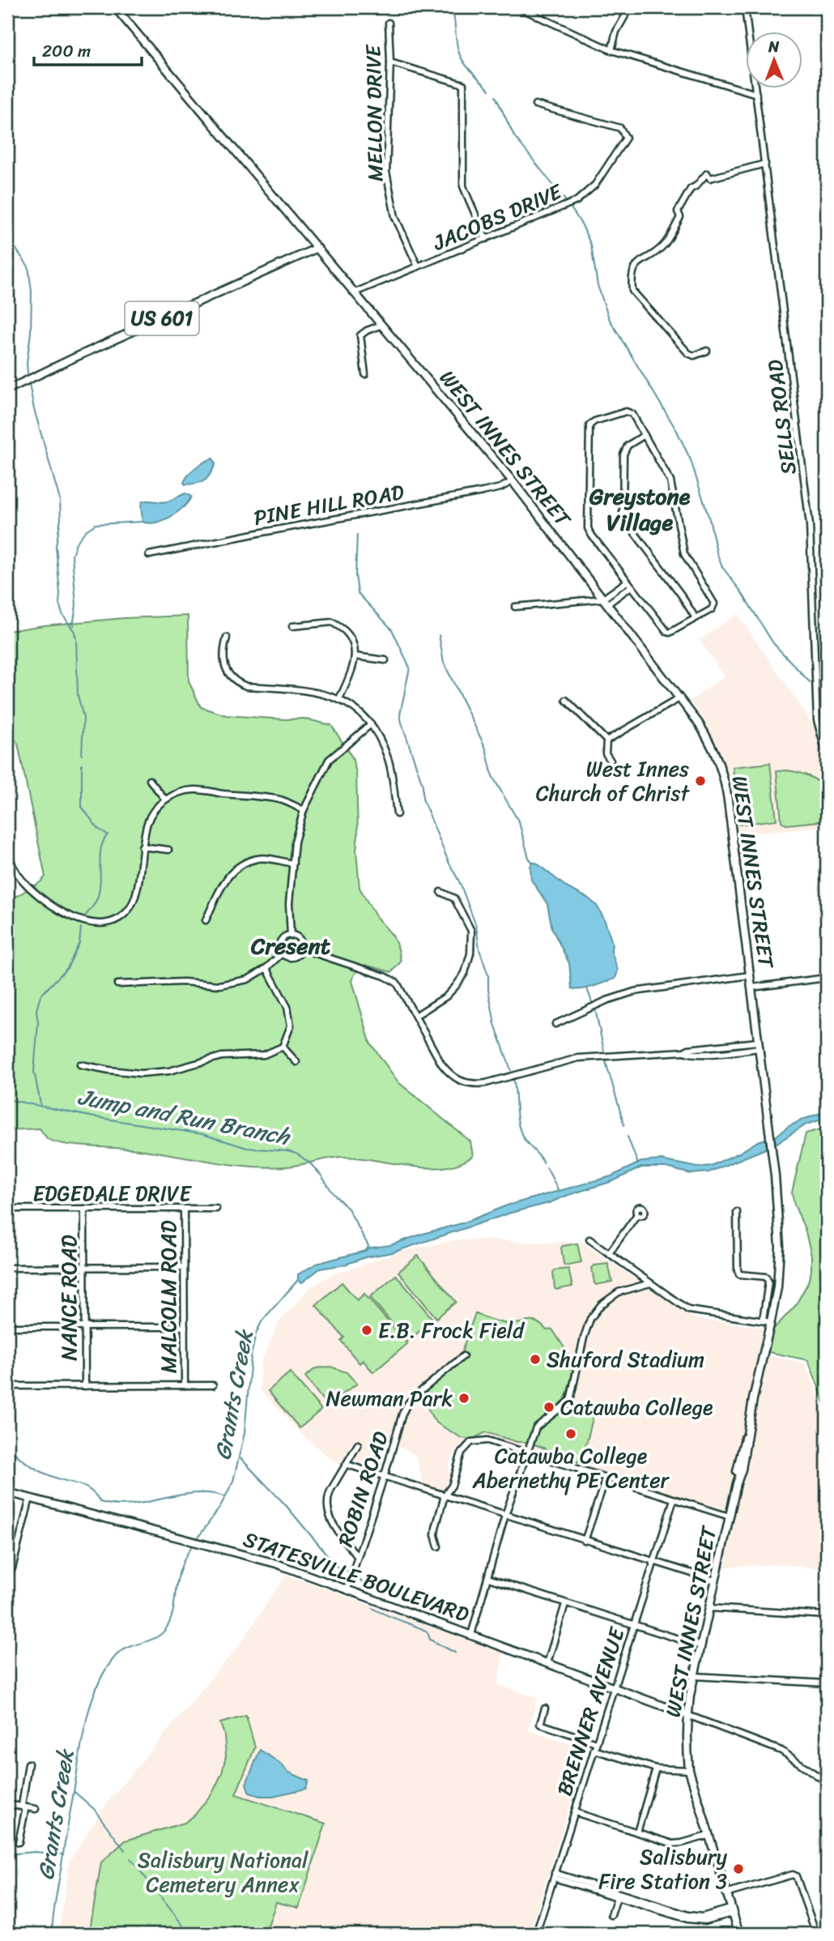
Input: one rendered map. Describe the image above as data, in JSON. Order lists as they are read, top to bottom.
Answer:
{
  "streets": {
    "main road": ["US 601", "WEST INNES STREET", "STATESVILLE BOULEVARD"],
    "street": [
      "MELLON DRIVE",
      "JACOBS DRIVE",
      "SELLS ROAD",
      "PINE HILL ROAD",
      "EDGEDALE DRIVE",
      "MALCOLM ROAD",
      "NANCE ROAD",
      "ROBIN ROAD",
      "BRENNER AVENUE"
    ]
  },
  "crossings": [
    ["MELLON DRIVE", "JACOBS DRIVE"],
    ["JACOBS DRIVE", "WEST INNES STREET"],
    ["US 601", "WEST INNES STREET"],
    ["WEST INNES STREET", "PINE HILL ROAD"],
    ["WEST INNES STREET", "STATESVILLE BOULEVARD"],
    ["EDGEDALE DRIVE", "MALCOLM ROAD"],
    ["EDGEDALE DRIVE", "NANCE ROAD"],
    ["ROBIN ROAD", "STATESVILLE BOULEVARD"],
    ["STATESVILLE BOULEVARD", "BRENNER AVENUE"]
  ],
  "districts": ["Greystone Village", "Cresent"],
  "water": ["Jump and Run Branch", "Grants Creek"],
  "parks": ["Salisbury National Cemetery Annex"],
  "places": [
    "West Innes Church of Christ",
    "E.B. Frock Field",
    "Shuford Stadium",
    "Newman Park",
    "Catawba College",
    "Catawba College Abernethy PE Center",
    "Salisbury Fire Station 3"
  ],
  "scale_bar": "200 m",
  "north": "top"
}
